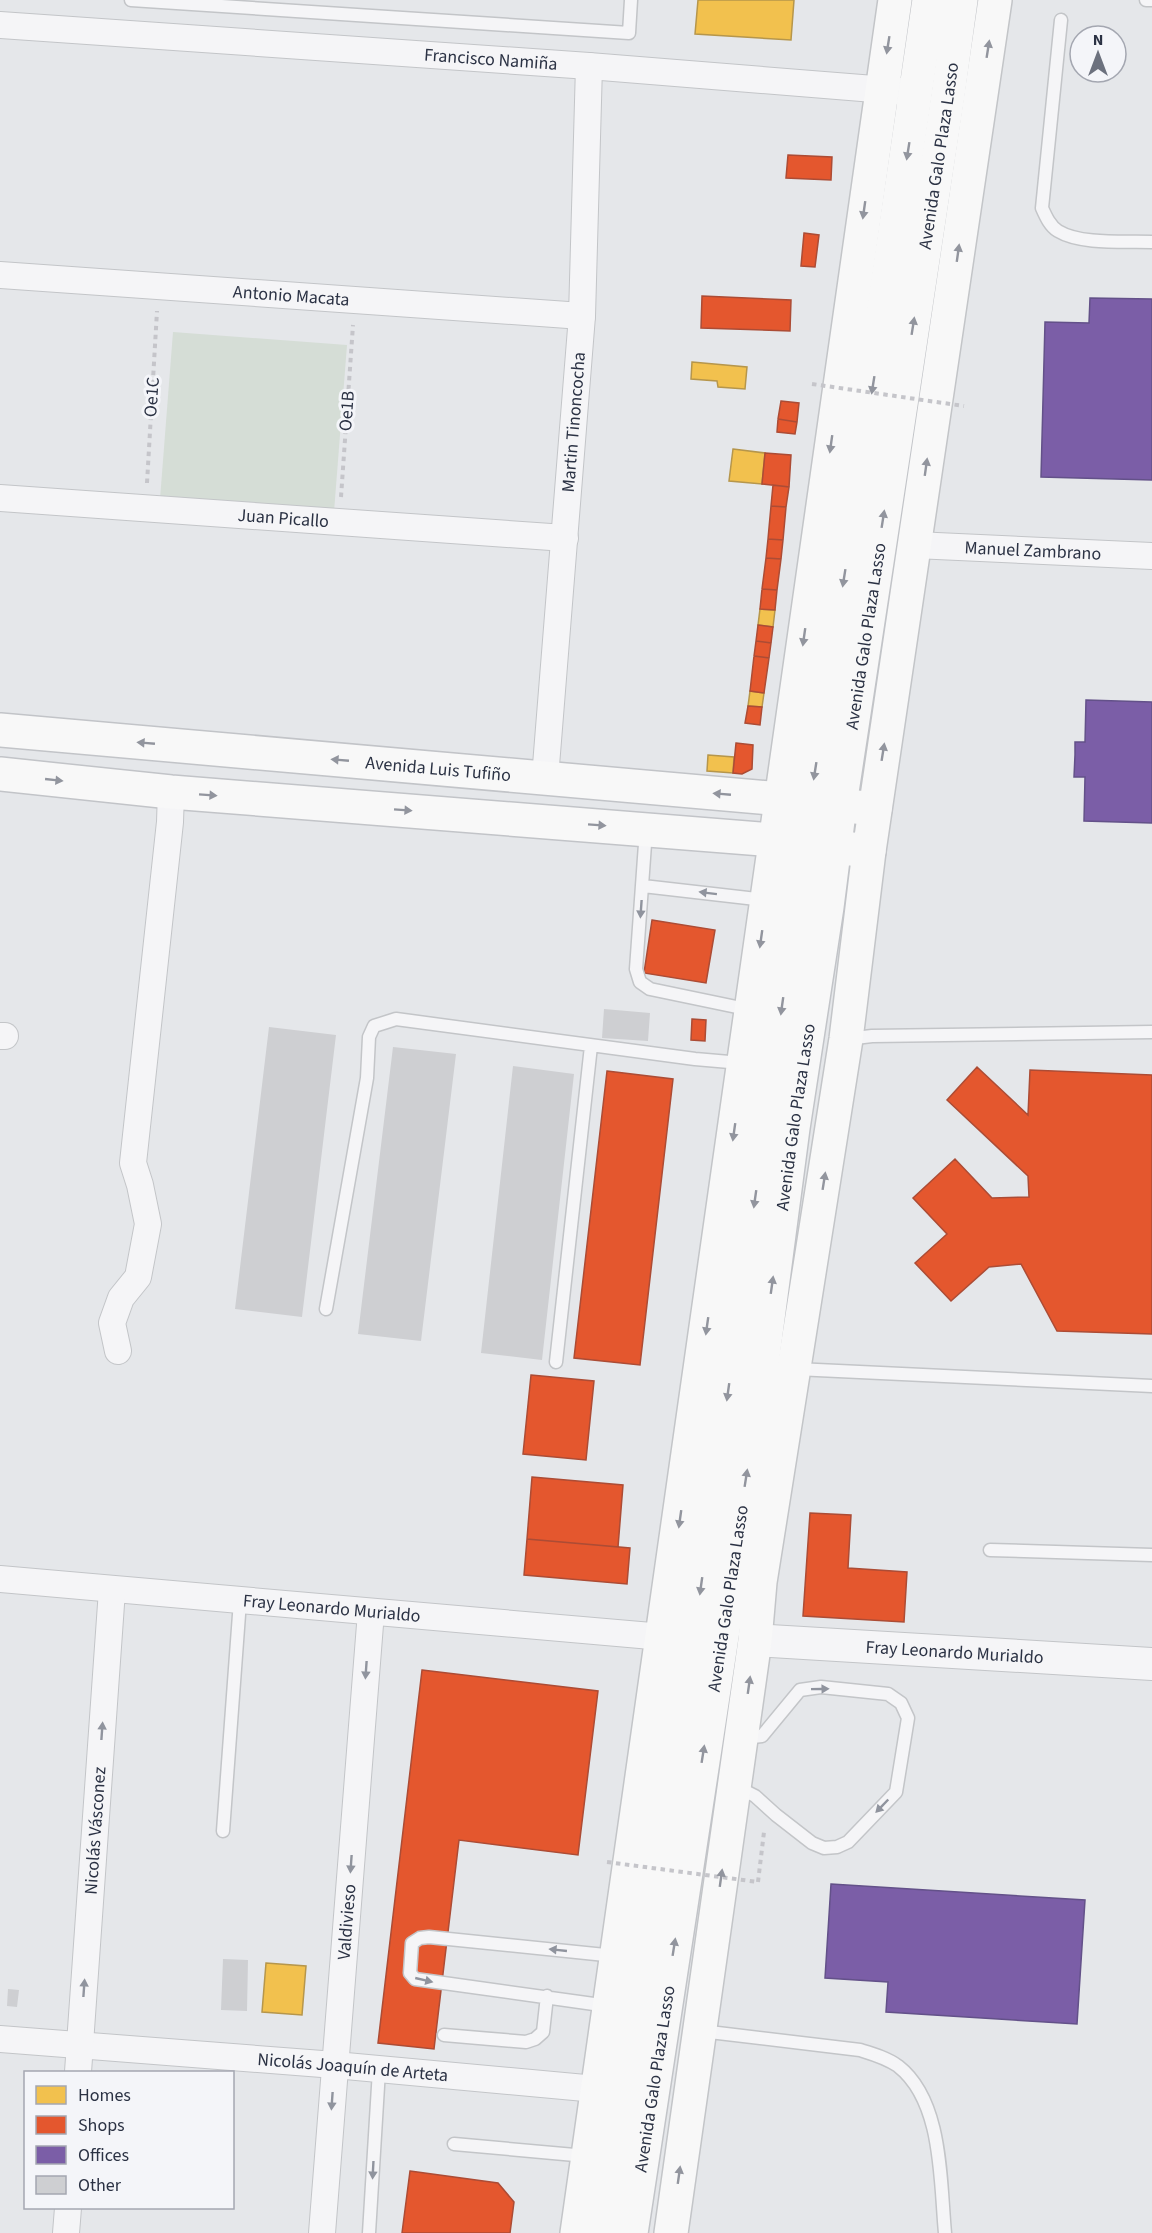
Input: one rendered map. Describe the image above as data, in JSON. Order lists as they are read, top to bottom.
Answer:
{
  "streets": {
    "main road": ["Avenida Galo Plaza Lasso", "Avenida Luis Tufiño"],
    "street": [
      "Francisco Namiña",
      "Antonio Macata",
      "Martin Tinoncocha",
      "Juan Picallo",
      "Manuel Zambrano",
      "Fray Leonardo Murialdo",
      "Nicolás Vásconez",
      "Valdivieso",
      "Nicolás Joaquín de Arteta"
    ],
    "path": ["Oe1C", "Oe1B"]
  },
  "crossings": [
    ["Francisco Namiña", "Avenida Galo Plaza Lasso"],
    ["Francisco Namiña", "Martin Tinoncocha"],
    ["Avenida Galo Plaza Lasso", "Manuel Zambrano"],
    ["Avenida Galo Plaza Lasso", "Avenida Luis Tufiño"],
    ["Avenida Galo Plaza Lasso", "Fray Leonardo Murialdo"],
    ["Avenida Galo Plaza Lasso", "Nicolás Joaquín de Arteta"],
    ["Antonio Macata", "Oe1C"],
    ["Antonio Macata", "Oe1B"],
    ["Antonio Macata", "Martin Tinoncocha"],
    ["Oe1C", "Juan Picallo"],
    ["Oe1B", "Juan Picallo"],
    ["Martin Tinoncocha", "Juan Picallo"],
    ["Martin Tinoncocha", "Avenida Luis Tufiño"],
    ["Fray Leonardo Murialdo", "Nicolás Vásconez"],
    ["Fray Leonardo Murialdo", "Valdivieso"],
    ["Nicolás Vásconez", "Nicolás Joaquín de Arteta"],
    ["Valdivieso", "Nicolás Joaquín de Arteta"]
  ],
  "one_way": ["Nicolás Vásconez", "Valdivieso"],
  "legend": [
    "Homes",
    "Shops",
    "Offices",
    "Other"
  ],
  "north": "top"
}
